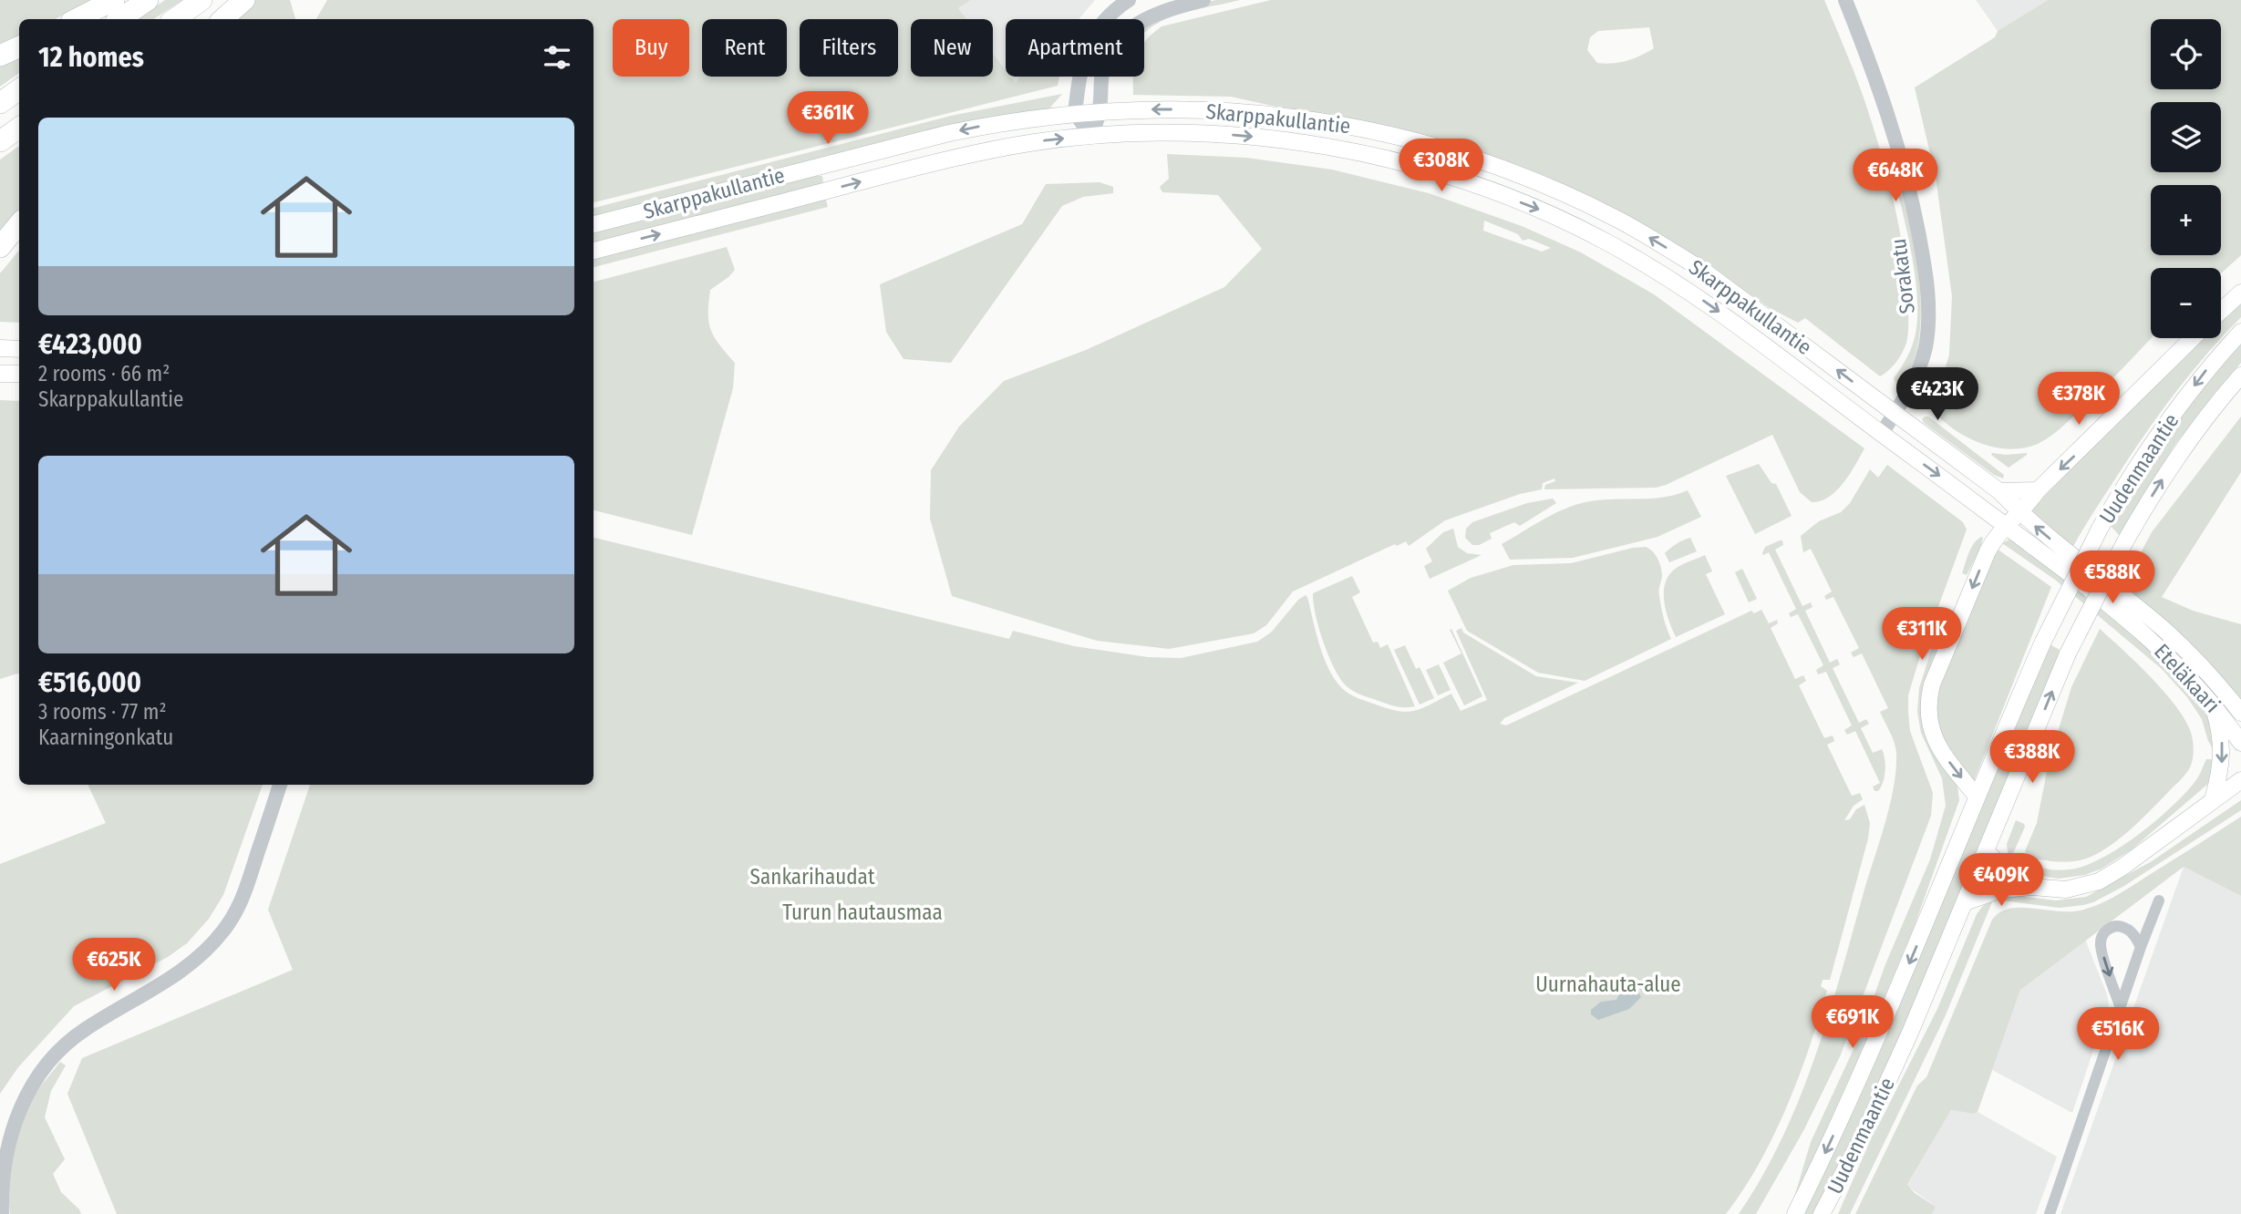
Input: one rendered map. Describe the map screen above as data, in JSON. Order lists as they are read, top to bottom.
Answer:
{
  "streets": {
    "main road": ["Skarppakullantie", "Uudenmaantie", "Eteläkaari"],
    "street": ["Sorakatu"]
  },
  "crossings": [
    ["Skarppakullantie", "Sorakatu"],
    ["Skarppakullantie", "Eteläkaari"]
  ],
  "parks": ["Sankarihaudat", "Turun hautausmaa", "Uurnahauta-alue"],
  "page": {
    "map_buttons": ["+", "−"],
    "chip": [
      "Buy",
      "Rent",
      "Filters",
      "New",
      "Apartment"
    ],
    "heading": "12 homes",
    "price": [
      "€361K",
      "€308K",
      "€648K",
      "€423K",
      "€378K",
      "€588K",
      "€311K",
      "€388K",
      "€409K",
      "€625K",
      "€691K",
      "€516K"
    ],
    "list": [
      {
        "name": "€423,000",
        "note": "2 rooms · 66 m² · Skarppakullantie"
      },
      {
        "name": "€516,000",
        "note": "3 rooms · 77 m² · Kaarningonkatu"
      }
    ]
  }
}
